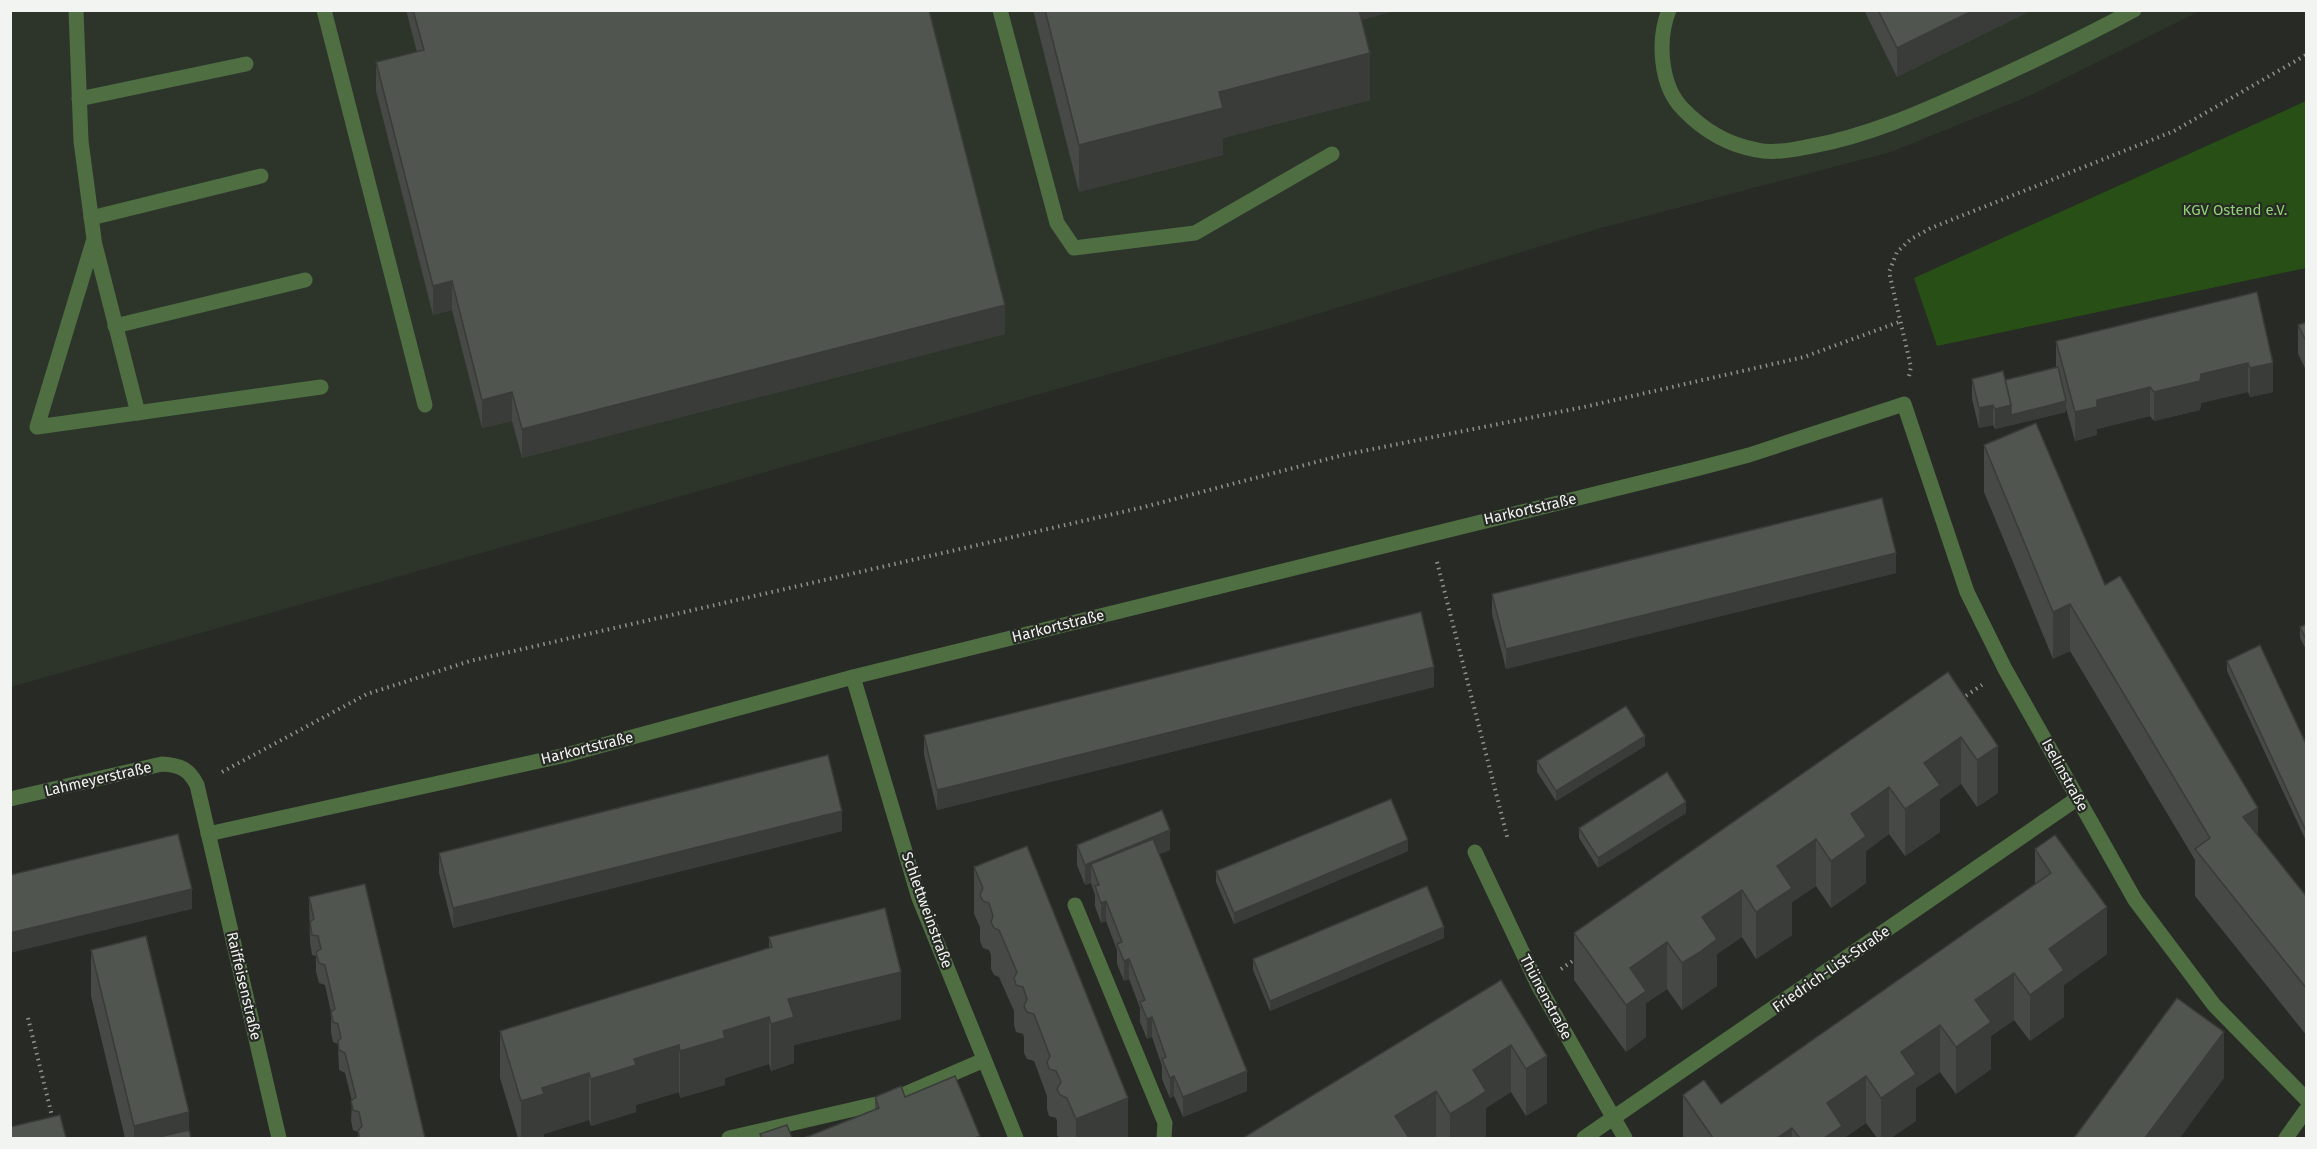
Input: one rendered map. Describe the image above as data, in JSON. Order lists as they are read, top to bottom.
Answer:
{
  "streets": {
    "street": [
      "Harkortstraße",
      "Iselinstraße",
      "Lahmeyerstraße",
      "Schlettweinstraße",
      "Friedrich-List-Straße",
      "Raiffeisenstraße",
      "Thünenstraße"
    ]
  },
  "crossings": [
    ["Harkortstraße", "Iselinstraße"],
    ["Harkortstraße", "Schlettweinstraße"],
    ["Harkortstraße", "Raiffeisenstraße"],
    ["Iselinstraße", "Friedrich-List-Straße"],
    ["Friedrich-List-Straße", "Thünenstraße"]
  ],
  "parks": ["KGV Ostend e.V."]
}
